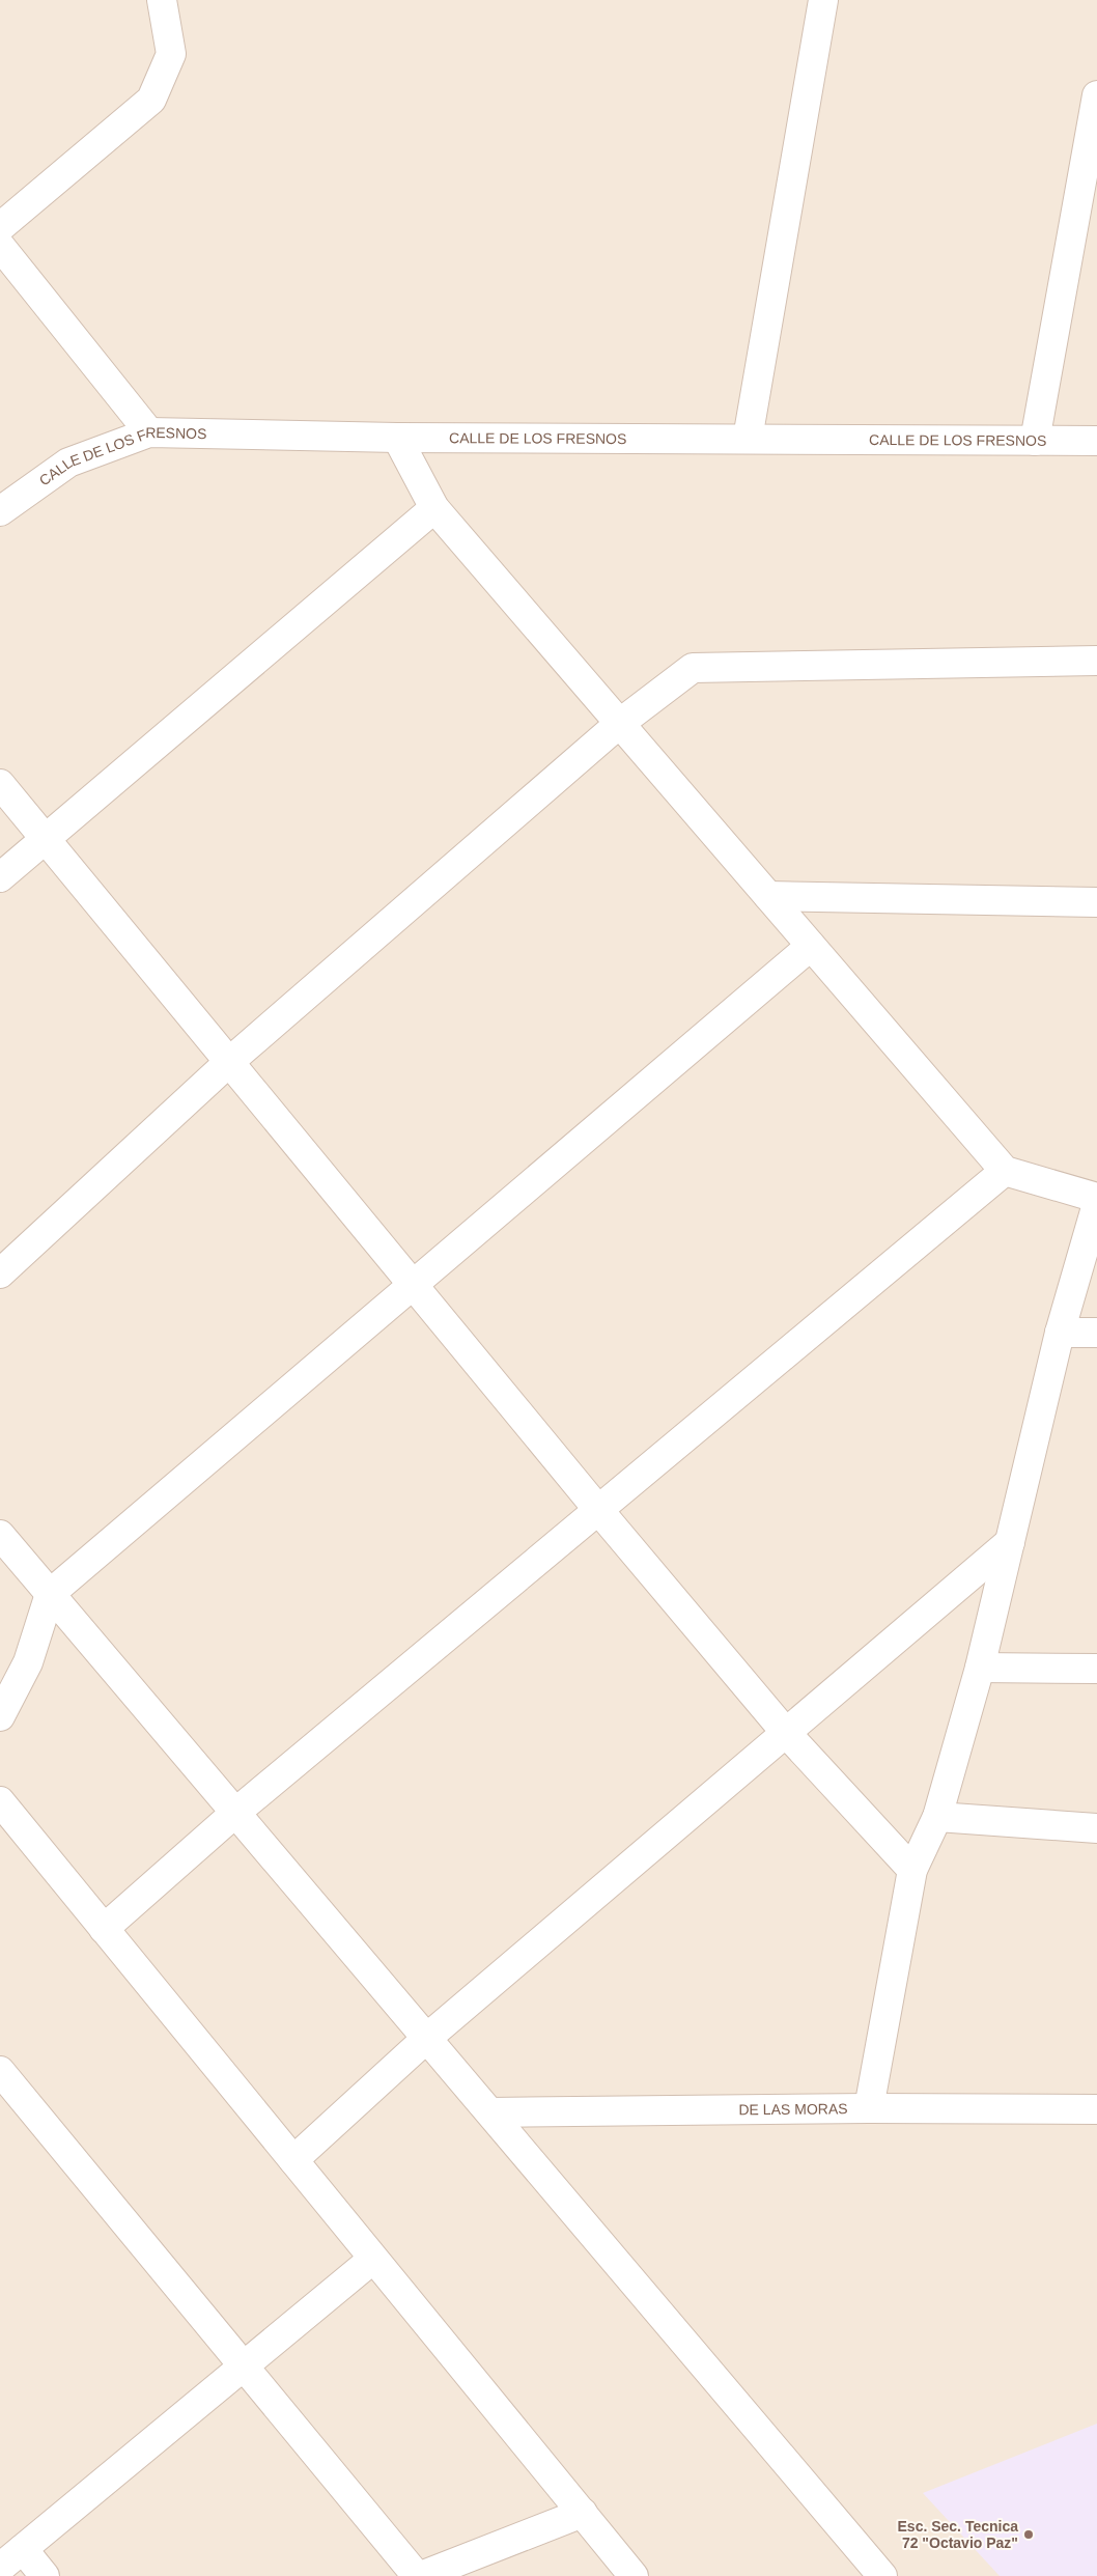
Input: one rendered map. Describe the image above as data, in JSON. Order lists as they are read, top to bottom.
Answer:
{
  "streets": {
    "street": ["CALLE DE LOS FRESNOS", "DE LAS MORAS"]
  },
  "places": ["Esc. Sec. Tecnica 72 \"Octavio Paz\""]
}
